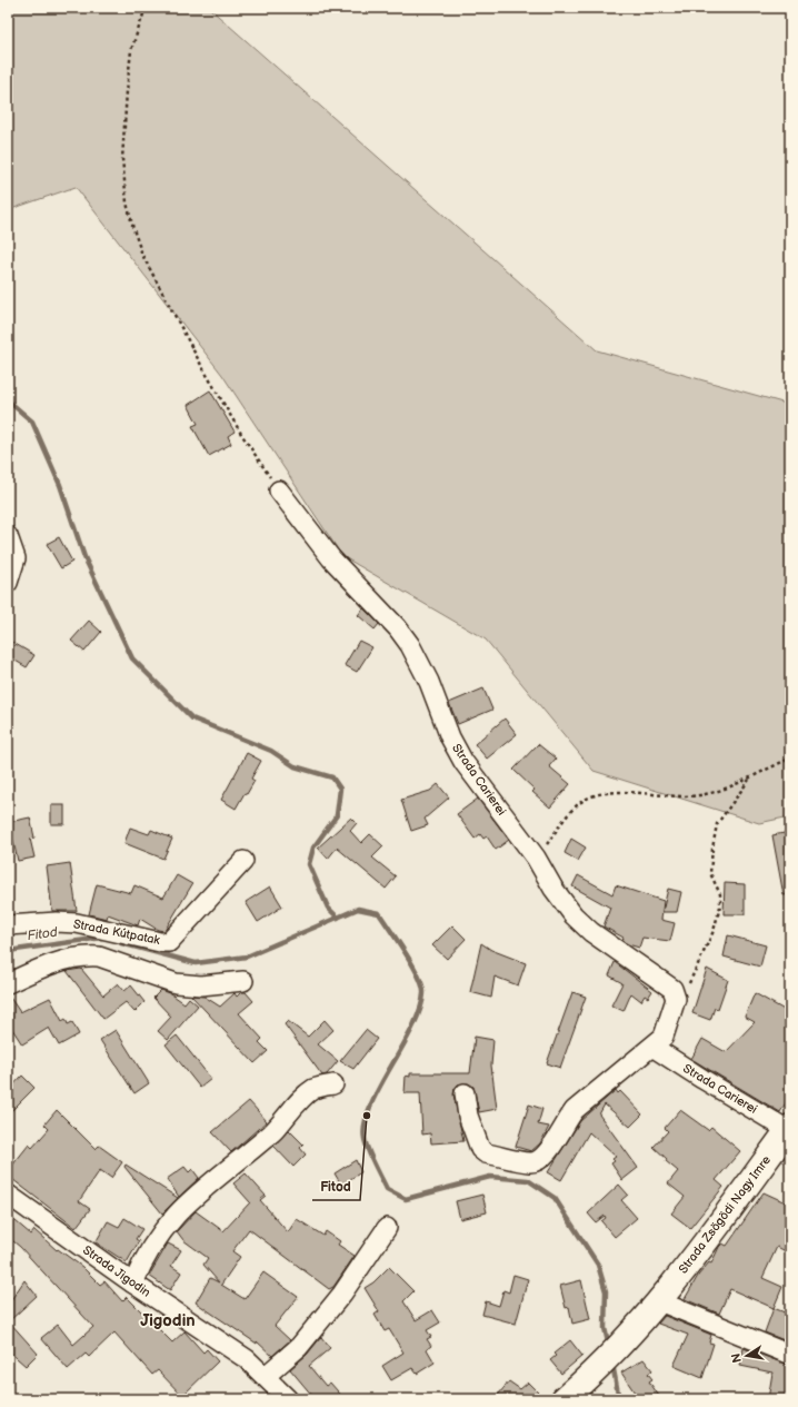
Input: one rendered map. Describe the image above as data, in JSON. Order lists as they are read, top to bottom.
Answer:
{
  "streets": {
    "main road": ["Strada Zsögödi Nagy Imre"],
    "street": ["Strada Carierei", "Strada Kútpatak", "Strada Jigodin"]
  },
  "crossings": [
    ["Strada Carierei", "Strada Zsögödi Nagy Imre"]
  ],
  "districts": ["Jigodin"],
  "water": ["Fitod"],
  "places": ["Fitod"],
  "north": "left"
}
